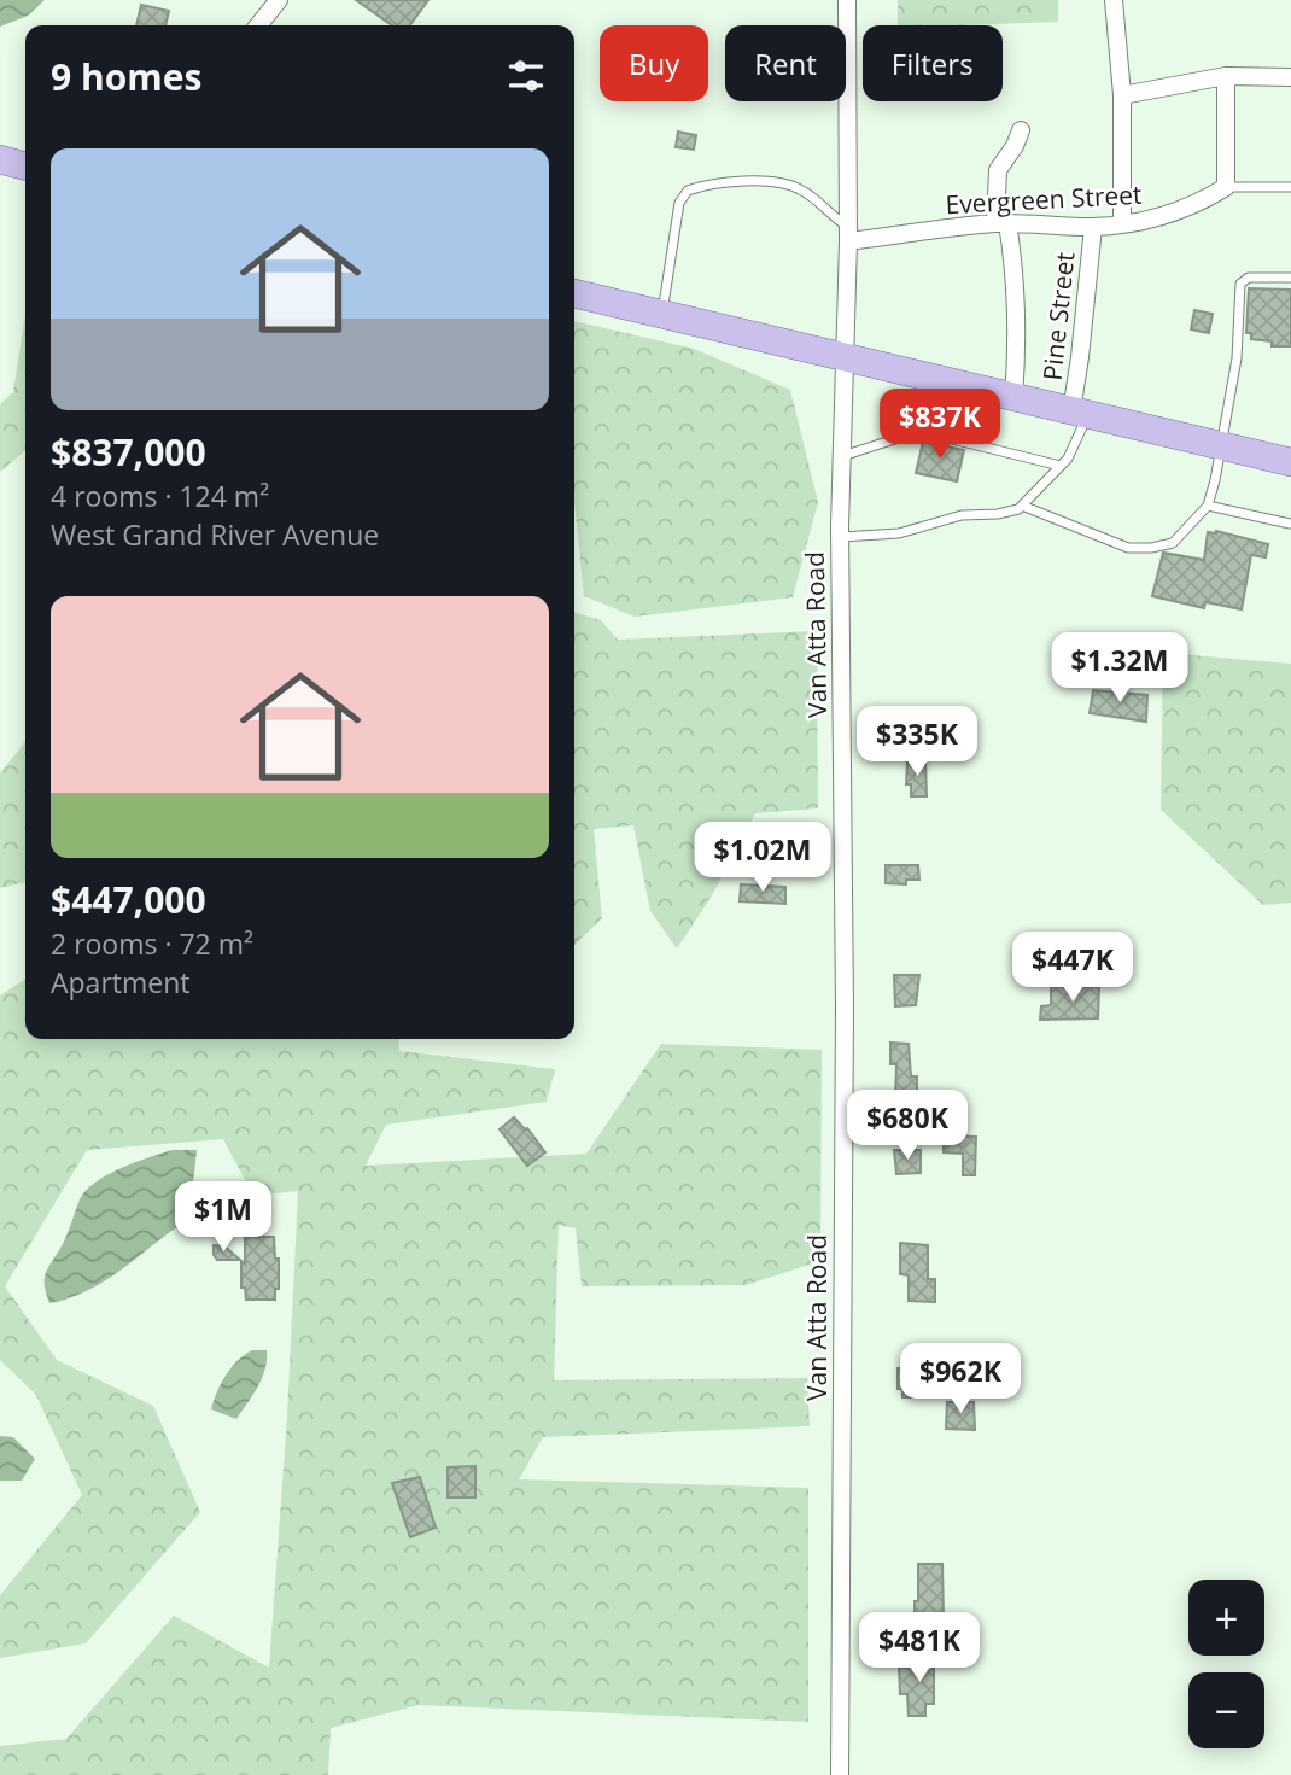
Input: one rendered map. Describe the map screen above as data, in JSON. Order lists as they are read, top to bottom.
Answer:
{
  "streets": {
    "street": ["Evergreen Street", "Pine Street", "Van Atta Road"]
  },
  "crossings": [
    ["Evergreen Street", "Pine Street"],
    ["Evergreen Street", "Van Atta Road"]
  ],
  "page": {
    "chip": ["Buy", "Rent", "Filters"],
    "heading": "9 homes",
    "list": [
      {
        "name": "$837,000",
        "note": "4 rooms · 124 m² · West Grand River Avenue"
      },
      {
        "name": "$447,000",
        "note": "2 rooms · 72 m² · Apartment"
      }
    ],
    "price": [
      "$837K",
      "$1.32M",
      "$335K",
      "$1.02M",
      "$447K",
      "$680K",
      "$1M",
      "$962K",
      "$481K"
    ],
    "map_buttons": ["+", "−"]
  }
}
